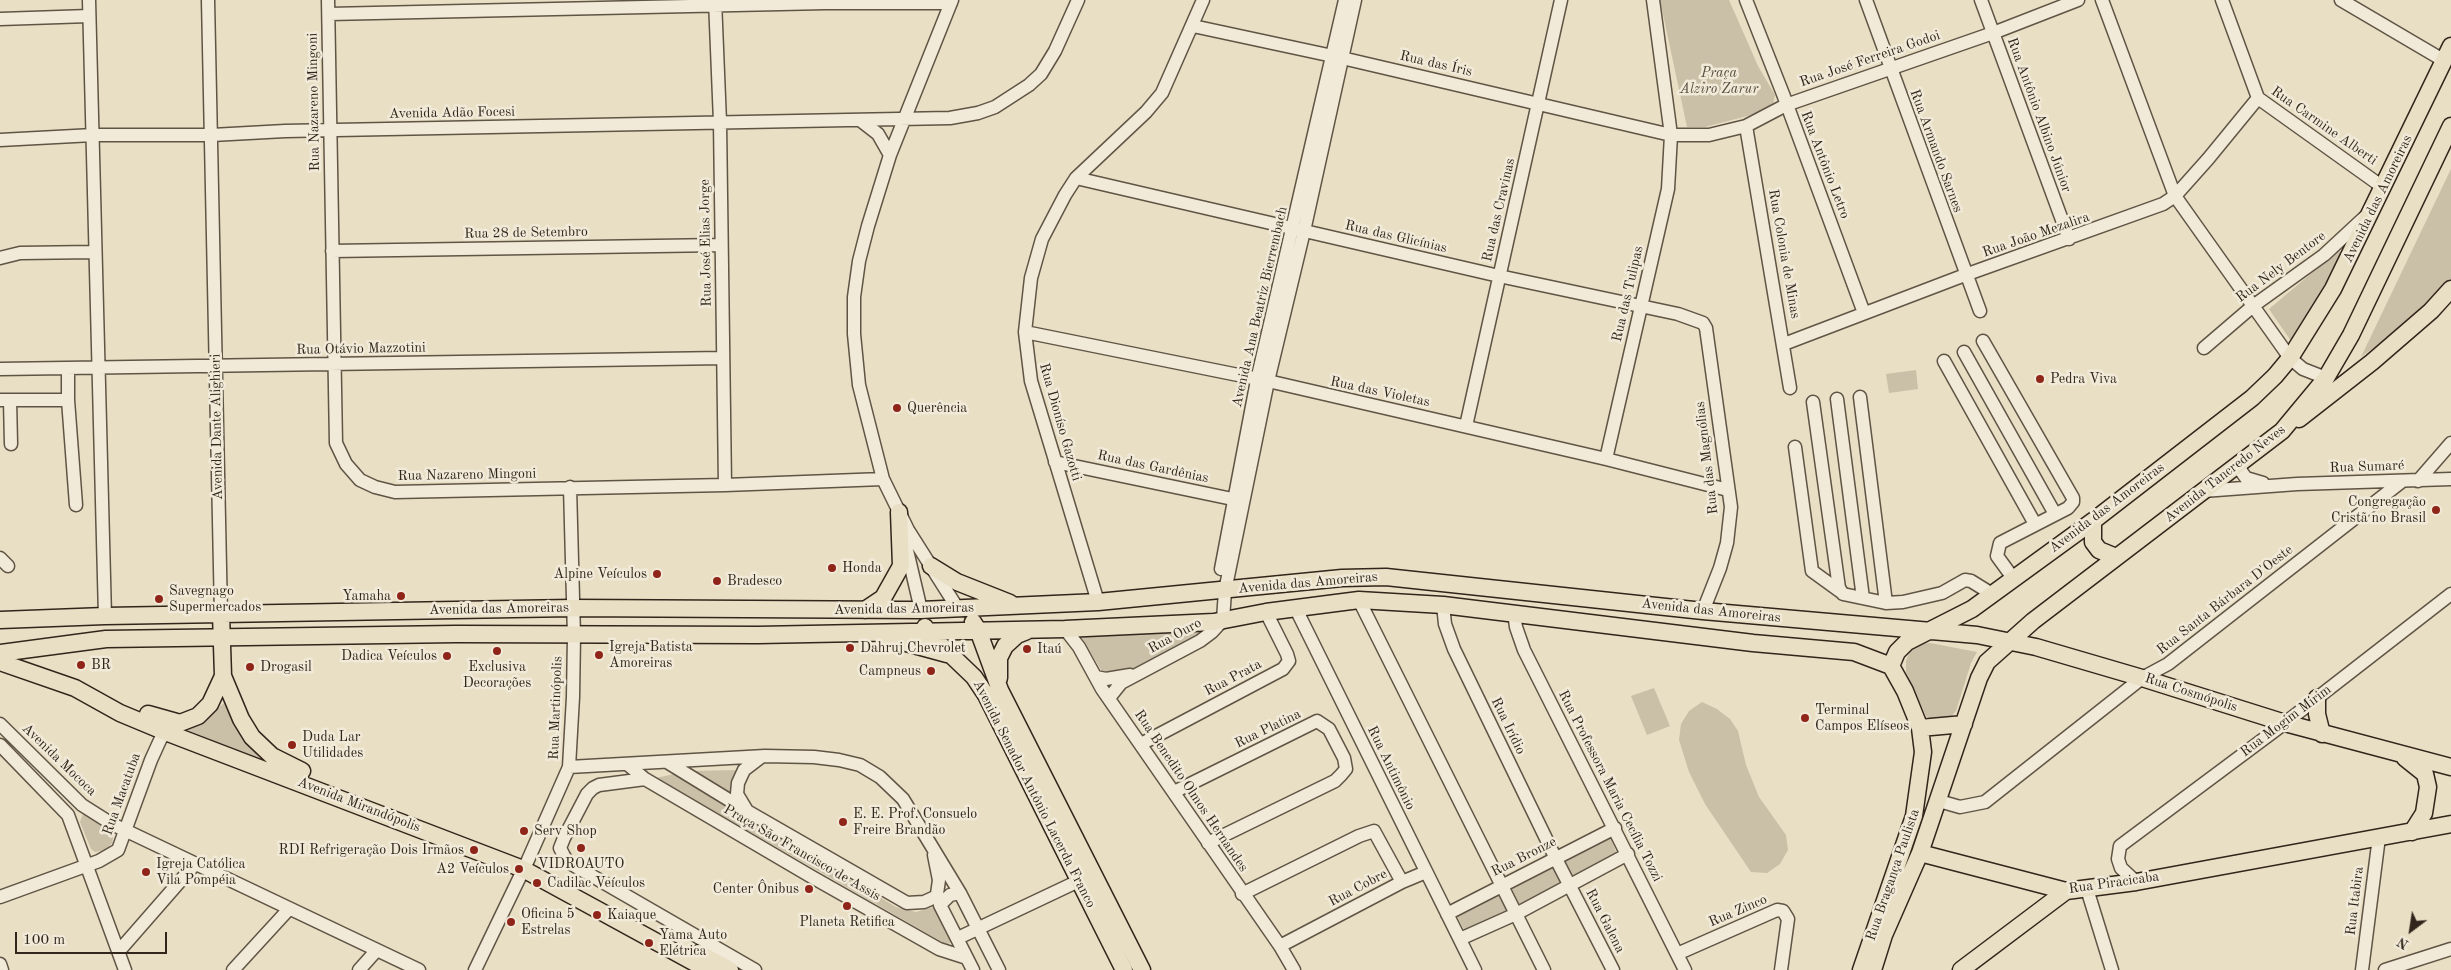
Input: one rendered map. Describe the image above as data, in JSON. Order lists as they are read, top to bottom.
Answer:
{
  "streets": {
    "main road": [
      "Avenida das Amoreiras",
      "Avenida Dante Alighieri",
      "Avenida Tancredo Neves",
      "Rua Cosmópolis",
      "Avenida Senador Antônio Lacerda Franco",
      "Avenida Mirandópolis",
      "Rua Bragança Paulista",
      "Rua Piracicaba"
    ],
    "street": [
      "Rua José Ferreira Godoi",
      "Rua das Íris",
      "Rua Nazareno Mingoni",
      "Avenida Adão Focesi",
      "Rua Antônio Albino Júnior",
      "Rua Carmine Alberti",
      "Rua Armando Sarnes",
      "Rua Antônio Letro",
      "Rua das Cravinas",
      "Rua 28 de Setembro",
      "Rua João Mezalira",
      "Rua das Glicínias",
      "Rua José Elias Jorge",
      "Rua Colonia de Minas",
      "Rua Nely Bentore",
      "Rua das Tulipas",
      "Avenida Ana Beatriz Bierrembach",
      "Rua Otávio Mazzotini",
      "Rua das Violetas",
      "Rua Dioníso Gazotti",
      "Rua das Magnólias",
      "Rua das Gardênias",
      "Rua Sumaré",
      "Rua Santa Bárbara D'Oeste",
      "Rua Ouro",
      "Rua Prata",
      "Rua Martinópolis",
      "Rua Mogim Mirim",
      "Rua Irídio",
      "Rua Platina",
      "Avenida Mococa",
      "Rua Antimônio",
      "Rua Professora Maria Cecília Tozzi",
      "Rua Benedito Olmos Hernandes",
      "Rua Macatuba",
      "Praça São Francisco de Assis",
      "Rua Bronze",
      "Rua Cobre",
      "Rua Itabira",
      "Rua Zinco",
      "Rua Galena"
    ]
  },
  "crossings": [
    ["Rua José Ferreira Godoi", "Rua das Íris"],
    ["Rua José Ferreira Godoi", "Rua Antônio Albino Júnior"],
    ["Rua José Ferreira Godoi", "Rua Armando Sarnes"],
    ["Rua José Ferreira Godoi", "Rua Antônio Letro"],
    ["Rua José Ferreira Godoi", "Rua Colonia de Minas"],
    ["Rua José Ferreira Godoi", "Rua das Tulipas"],
    ["Rua das Íris", "Rua das Cravinas"],
    ["Rua das Íris", "Rua das Tulipas"],
    ["Rua das Íris", "Avenida Ana Beatriz Bierrembach"],
    ["Rua das Íris", "Rua Dioníso Gazotti"],
    ["Rua Nazareno Mingoni", "Avenida Adão Focesi"],
    ["Rua Nazareno Mingoni", "Rua 28 de Setembro"],
    ["Rua Nazareno Mingoni", "Rua José Elias Jorge"],
    ["Rua Nazareno Mingoni", "Rua Otávio Mazzotini"],
    ["Rua Nazareno Mingoni", "Rua Martinópolis"],
    ["Avenida Adão Focesi", "Rua José Elias Jorge"],
    ["Avenida Adão Focesi", "Avenida Dante Alighieri"],
    ["Rua Antônio Albino Júnior", "Rua João Mezalira"],
    ["Rua Carmine Alberti", "Avenida das Amoreiras"],
    ["Rua Carmine Alberti", "Rua João Mezalira"],
    ["Rua Armando Sarnes", "Rua João Mezalira"],
    ["Rua Antônio Letro", "Rua João Mezalira"],
    ["Avenida das Amoreiras", "Rua Nely Bentore"],
    ["Avenida das Amoreiras", "Avenida Ana Beatriz Bierrembach"],
    ["Avenida das Amoreiras", "Rua Dioníso Gazotti"],
    ["Avenida das Amoreiras", "Avenida Dante Alighieri"],
    ["Avenida das Amoreiras", "Rua das Magnólias"],
    ["Avenida das Amoreiras", "Rua Ouro"],
    ["Avenida das Amoreiras", "Rua Prata"],
    ["Avenida das Amoreiras", "Rua Cosmópolis"],
    ["Avenida das Amoreiras", "Rua Martinópolis"],
    ["Avenida das Amoreiras", "Rua Irídio"],
    ["Avenida das Amoreiras", "Rua Antimônio"],
    ["Avenida das Amoreiras", "Rua Professora Maria Cecília Tozzi"],
    ["Avenida das Amoreiras", "Rua Benedito Olmos Hernandes"],
    ["Avenida das Amoreiras", "Avenida Senador Antônio Lacerda Franco"],
    ["Avenida das Amoreiras", "Avenida Mirandópolis"],
    ["Avenida das Amoreiras", "Rua Bragança Paulista"],
    ["Rua das Cravinas", "Rua das Glicínias"],
    ["Rua das Cravinas", "Rua das Violetas"],
    ["Rua 28 de Setembro", "Rua José Elias Jorge"],
    ["Rua João Mezalira", "Rua Colonia de Minas"],
    ["Rua das Glicínias", "Rua das Tulipas"],
    ["Rua das Glicínias", "Avenida Ana Beatriz Bierrembach"],
    ["Rua das Glicínias", "Rua Dioníso Gazotti"],
    ["Rua das Glicínias", "Rua das Magnólias"],
    ["Rua José Elias Jorge", "Rua Otávio Mazzotini"],
    ["Rua das Tulipas", "Rua das Violetas"],
    ["Avenida Ana Beatriz Bierrembach", "Rua das Violetas"],
    ["Avenida Ana Beatriz Bierrembach", "Rua das Gardênias"],
    ["Avenida Ana Beatriz Bierrembach", "Rua Ouro"],
    ["Rua Otávio Mazzotini", "Avenida Dante Alighieri"],
    ["Rua das Violetas", "Rua Dioníso Gazotti"],
    ["Rua das Violetas", "Rua das Magnólias"],
    ["Rua Dioníso Gazotti", "Rua das Gardênias"],
    ["Avenida Dante Alighieri", "Rua Macatuba"],
    ["Avenida Dante Alighieri", "Avenida Mirandópolis"],
    ["Rua Sumaré", "Avenida Tancredo Neves"],
    ["Rua Sumaré", "Rua Santa Bárbara D'Oeste"],
    ["Avenida Tancredo Neves", "Rua Cosmópolis"],
    ["Rua Santa Bárbara D'Oeste", "Rua Cosmópolis"],
    ["Rua Ouro", "Rua Benedito Olmos Hernandes"],
    ["Rua Prata", "Rua Benedito Olmos Hernandes"],
    ["Rua Cosmópolis", "Rua Mogim Mirim"],
    ["Rua Martinópolis", "Avenida Mirandópolis"],
    ["Rua Mogim Mirim", "Rua Piracicaba"],
    ["Rua Irídio", "Rua Bronze"],
    ["Rua Irídio", "Rua Galena"],
    ["Rua Platina", "Rua Benedito Olmos Hernandes"],
    ["Avenida Mococa", "Rua Macatuba"],
    ["Rua Antimônio", "Rua Bronze"],
    ["Rua Professora Maria Cecília Tozzi", "Rua Bronze"],
    ["Rua Professora Maria Cecília Tozzi", "Rua Zinco"],
    ["Rua Professora Maria Cecília Tozzi", "Rua Galena"],
    ["Rua Benedito Olmos Hernandes", "Rua Cobre"],
    ["Rua Macatuba", "Avenida Mirandópolis"],
    ["Rua Bronze", "Rua Galena"],
    ["Rua Bragança Paulista", "Rua Piracicaba"],
    ["Rua Piracicaba", "Rua Itabira"]
  ],
  "parks": ["Praça Alziro Zarur"],
  "places": [
    "Pedra Viva",
    "Querência",
    "Congregação Cristã no Brasil",
    "Honda",
    "Alpine Veículos",
    "Bradesco",
    "Yamaha",
    "Savegnago Supermercados",
    "Dahruj Chevrolet",
    "Itaú",
    "Exclusiva Decorações",
    "Igreja Batista Amoreiras",
    "Dadica Veículos",
    "BR",
    "Drogasil",
    "Campneus",
    "Terminal Campos Elíseos",
    "Duda Lar Utilidades",
    "E. E. Prof. Consuelo Freire Brandão",
    "Serv Shop",
    "VIDROAUTO",
    "RDI Refrigeração Dois Irmãos",
    "A2 Veículos",
    "Igreja Católica Vila Pompéia",
    "Cadilac Veículos",
    "Center Ônibus",
    "Planeta Retifica",
    "Kaiaque",
    "Oficina 5 Estrelas",
    "Yama Auto Elétrica"
  ],
  "scale_bar": "100 m",
  "north": "bottom left"
}
